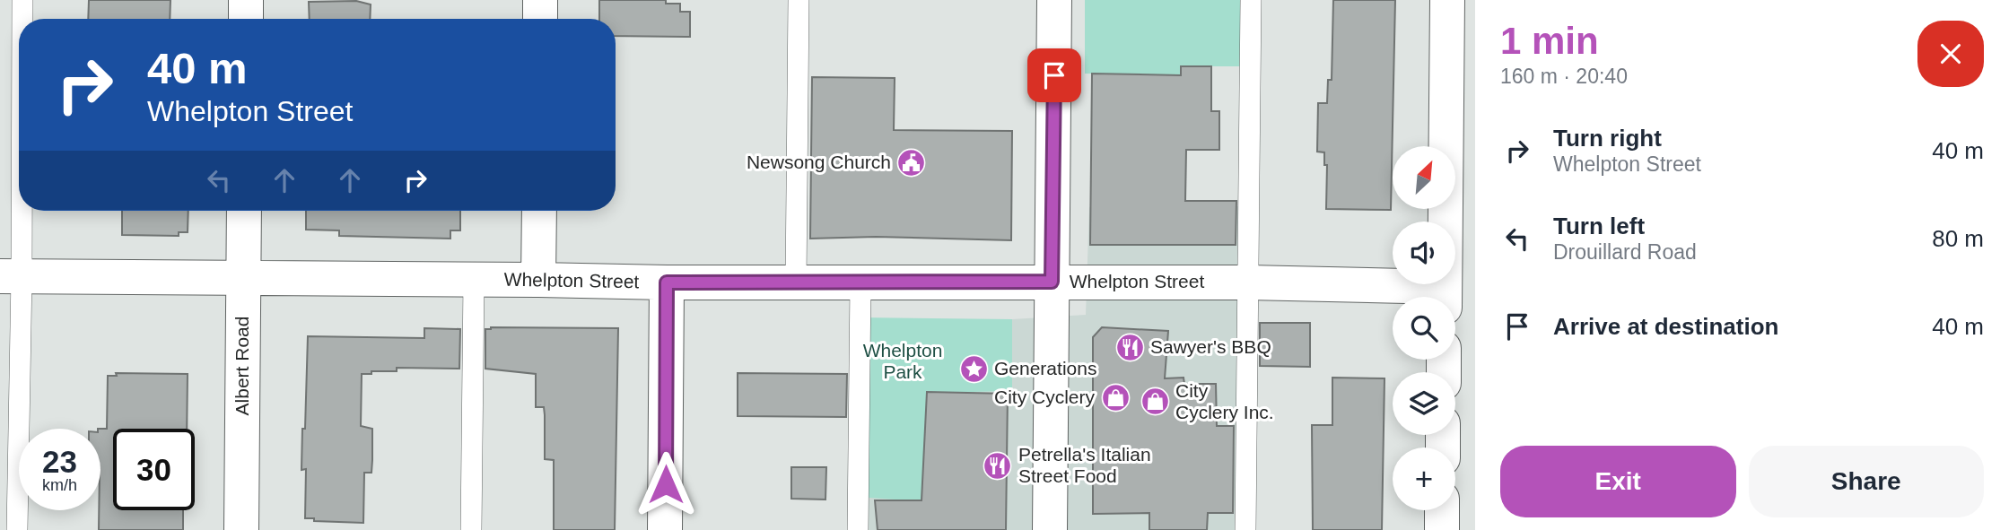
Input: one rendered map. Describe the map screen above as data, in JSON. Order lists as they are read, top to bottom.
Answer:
{
  "streets": {
    "street": ["Whelpton Street", "Albert Road"]
  },
  "crossings": [
    ["Whelpton Street", "Albert Road"]
  ],
  "parks": ["Whelpton Park"],
  "places": {
    "public building": ["Newsong Church"],
    "restaurant": ["Sawyer's BBQ", "Petrella's Italian Street Food"],
    "place": ["Generations"],
    "shop": ["City Cyclery", "City Cyclery Inc."]
  },
  "north": "top right",
  "page": {
    "heading": ["1 min", "160 m · 20:40"],
    "turn": ["40 m", "Whelpton Street"],
    "list": [
      {
        "name": "Turn right",
        "note": "Whelpton Street",
        "value": "40 m"
      },
      {
        "name": "Turn left",
        "note": "Drouillard Road",
        "value": "80 m"
      },
      {
        "name": "Arrive at destination",
        "value": "40 m"
      }
    ],
    "map_buttons": "+",
    "speed": "23 km/h",
    "limit": "30",
    "buttons": ["Exit", "Share"]
  }
}
